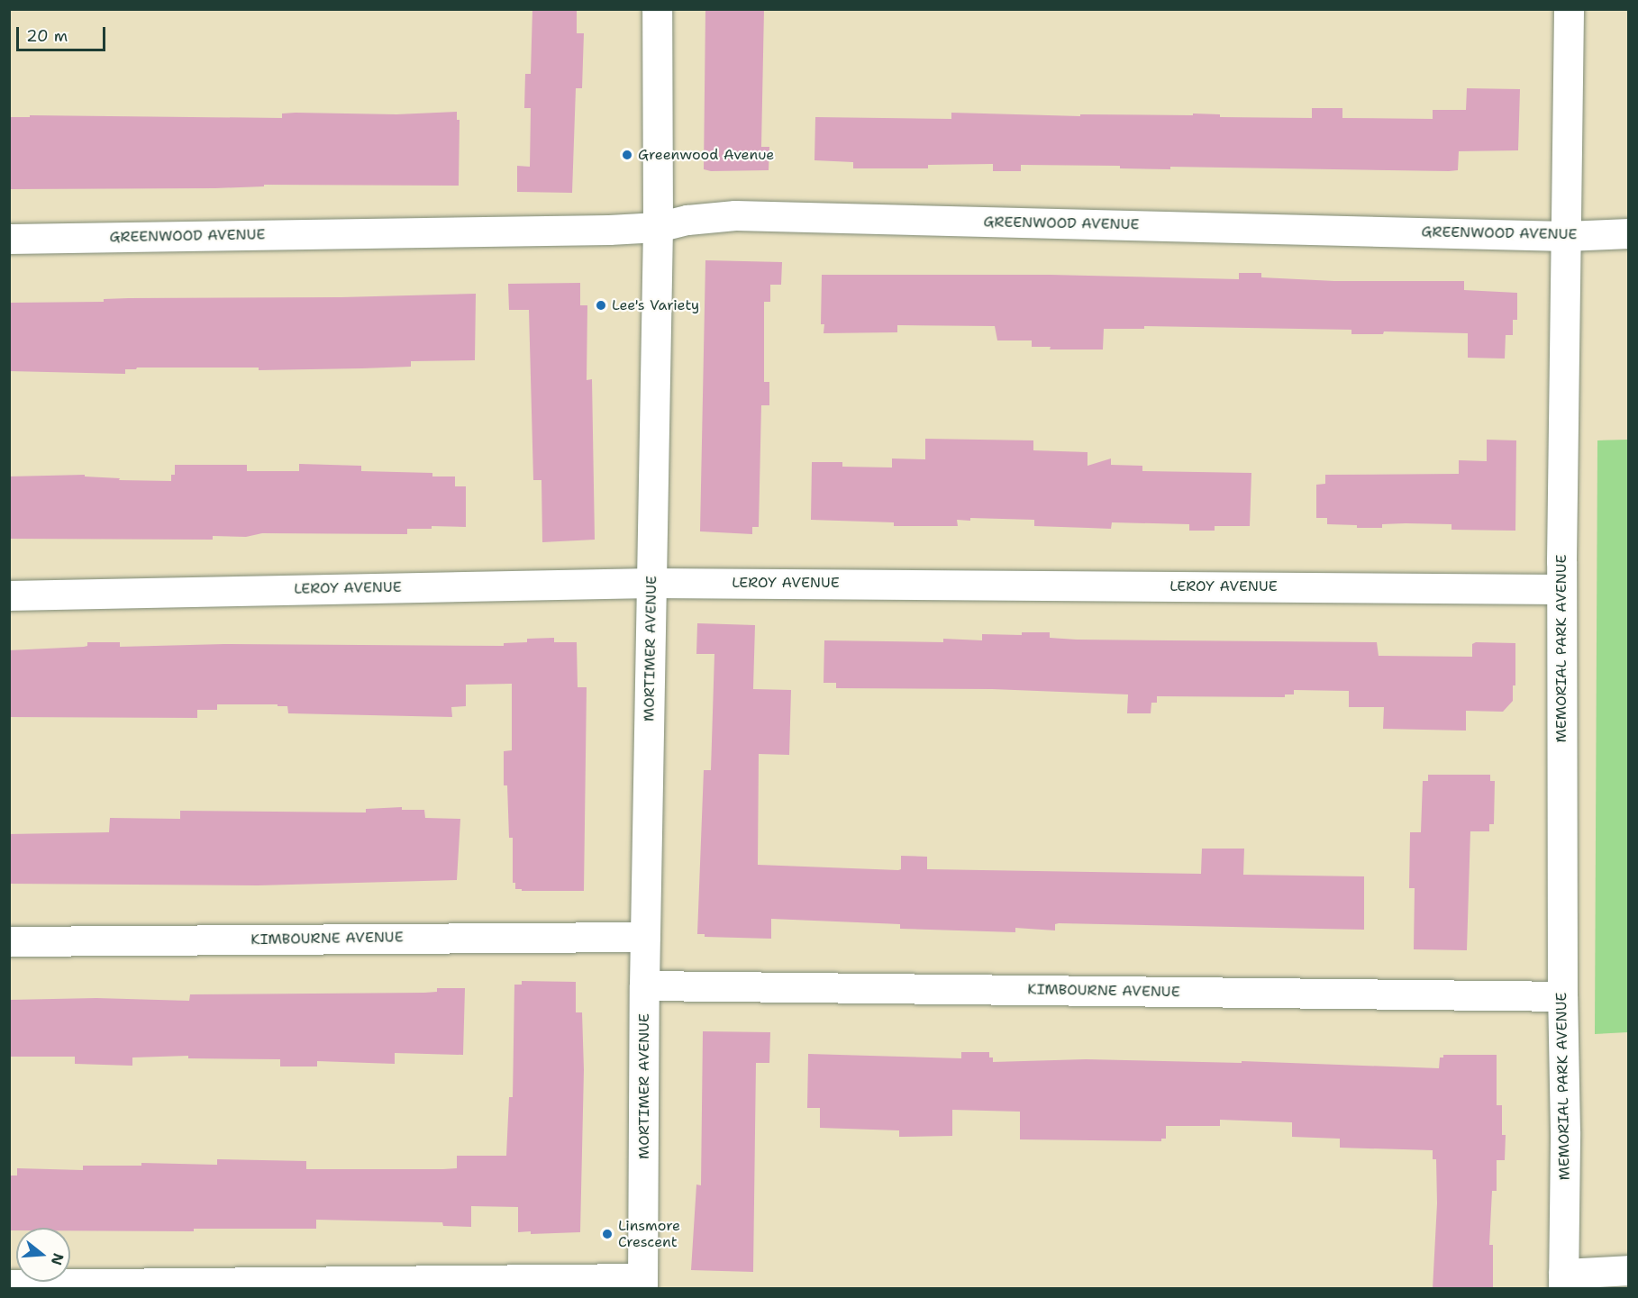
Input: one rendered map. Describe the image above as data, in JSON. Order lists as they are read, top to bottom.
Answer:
{
  "streets": {
    "street": [
      "GREENWOOD AVENUE",
      "LEROY AVENUE",
      "MORTIMER AVENUE",
      "MEMORIAL PARK AVENUE",
      "KIMBOURNE AVENUE"
    ]
  },
  "crossings": [
    ["GREENWOOD AVENUE", "MORTIMER AVENUE"],
    ["GREENWOOD AVENUE", "MEMORIAL PARK AVENUE"],
    ["LEROY AVENUE", "MORTIMER AVENUE"],
    ["LEROY AVENUE", "MEMORIAL PARK AVENUE"],
    ["MORTIMER AVENUE", "KIMBOURNE AVENUE"],
    ["MEMORIAL PARK AVENUE", "KIMBOURNE AVENUE"]
  ],
  "places": ["Greenwood Avenue", "Lee's Variety", "Linsmore Crescent"],
  "scale_bar": "20 m",
  "north": "right"
}
